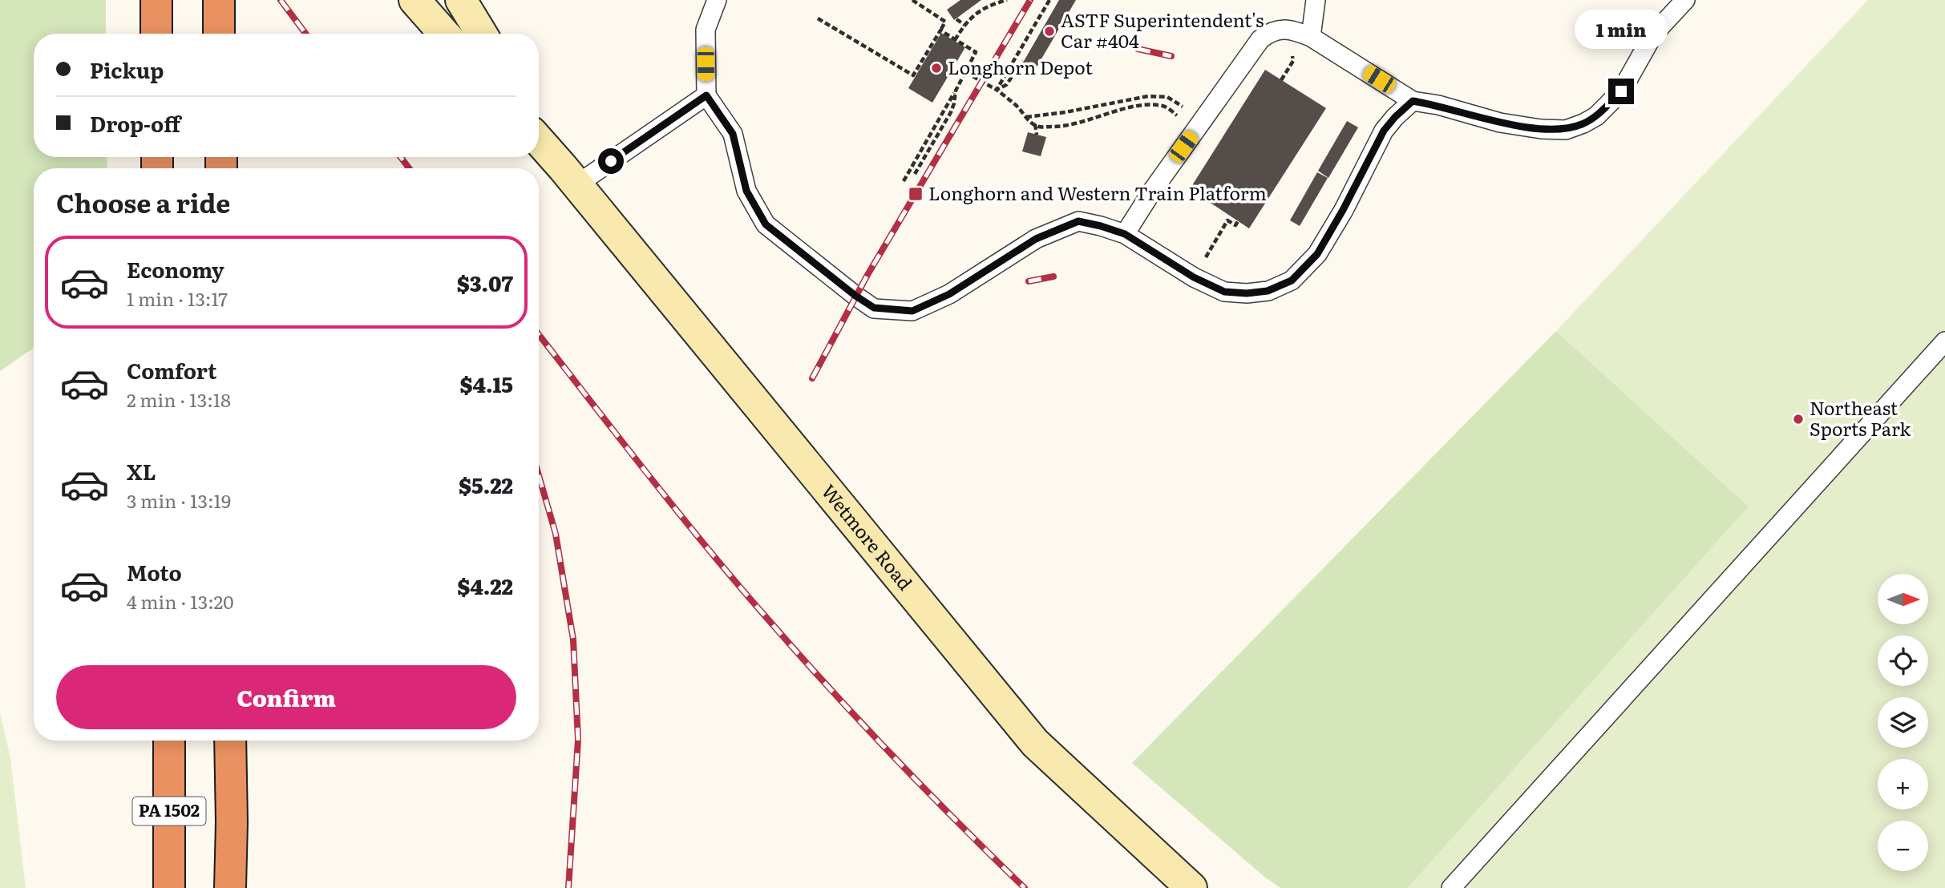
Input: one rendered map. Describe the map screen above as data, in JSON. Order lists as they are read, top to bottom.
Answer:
{
  "streets": {
    "highway": ["PA 1502"],
    "main road": ["Wetmore Road"]
  },
  "places": {
    "other": ["ASTF Superintendent's Car #404", "Longhorn Depot", "Northeast Sports Park"],
    "transit": ["Longhorn and Western Train Platform"]
  },
  "north": "right",
  "page": {
    "bubble": "1 min",
    "banner": ["Pickup", "Drop-off"],
    "heading": "Choose a ride",
    "list": [
      {
        "name": "Economy",
        "note": "1 min · 13:17",
        "value": "$3.07"
      },
      {
        "name": "Comfort",
        "note": "2 min · 13:18",
        "value": "$4.15"
      },
      {
        "name": "XL",
        "note": "3 min · 13:19",
        "value": "$5.22"
      },
      {
        "name": "Moto",
        "note": "4 min · 13:20",
        "value": "$4.22"
      }
    ],
    "map_buttons": ["+", "−"],
    "buttons": "Confirm"
  }
}
